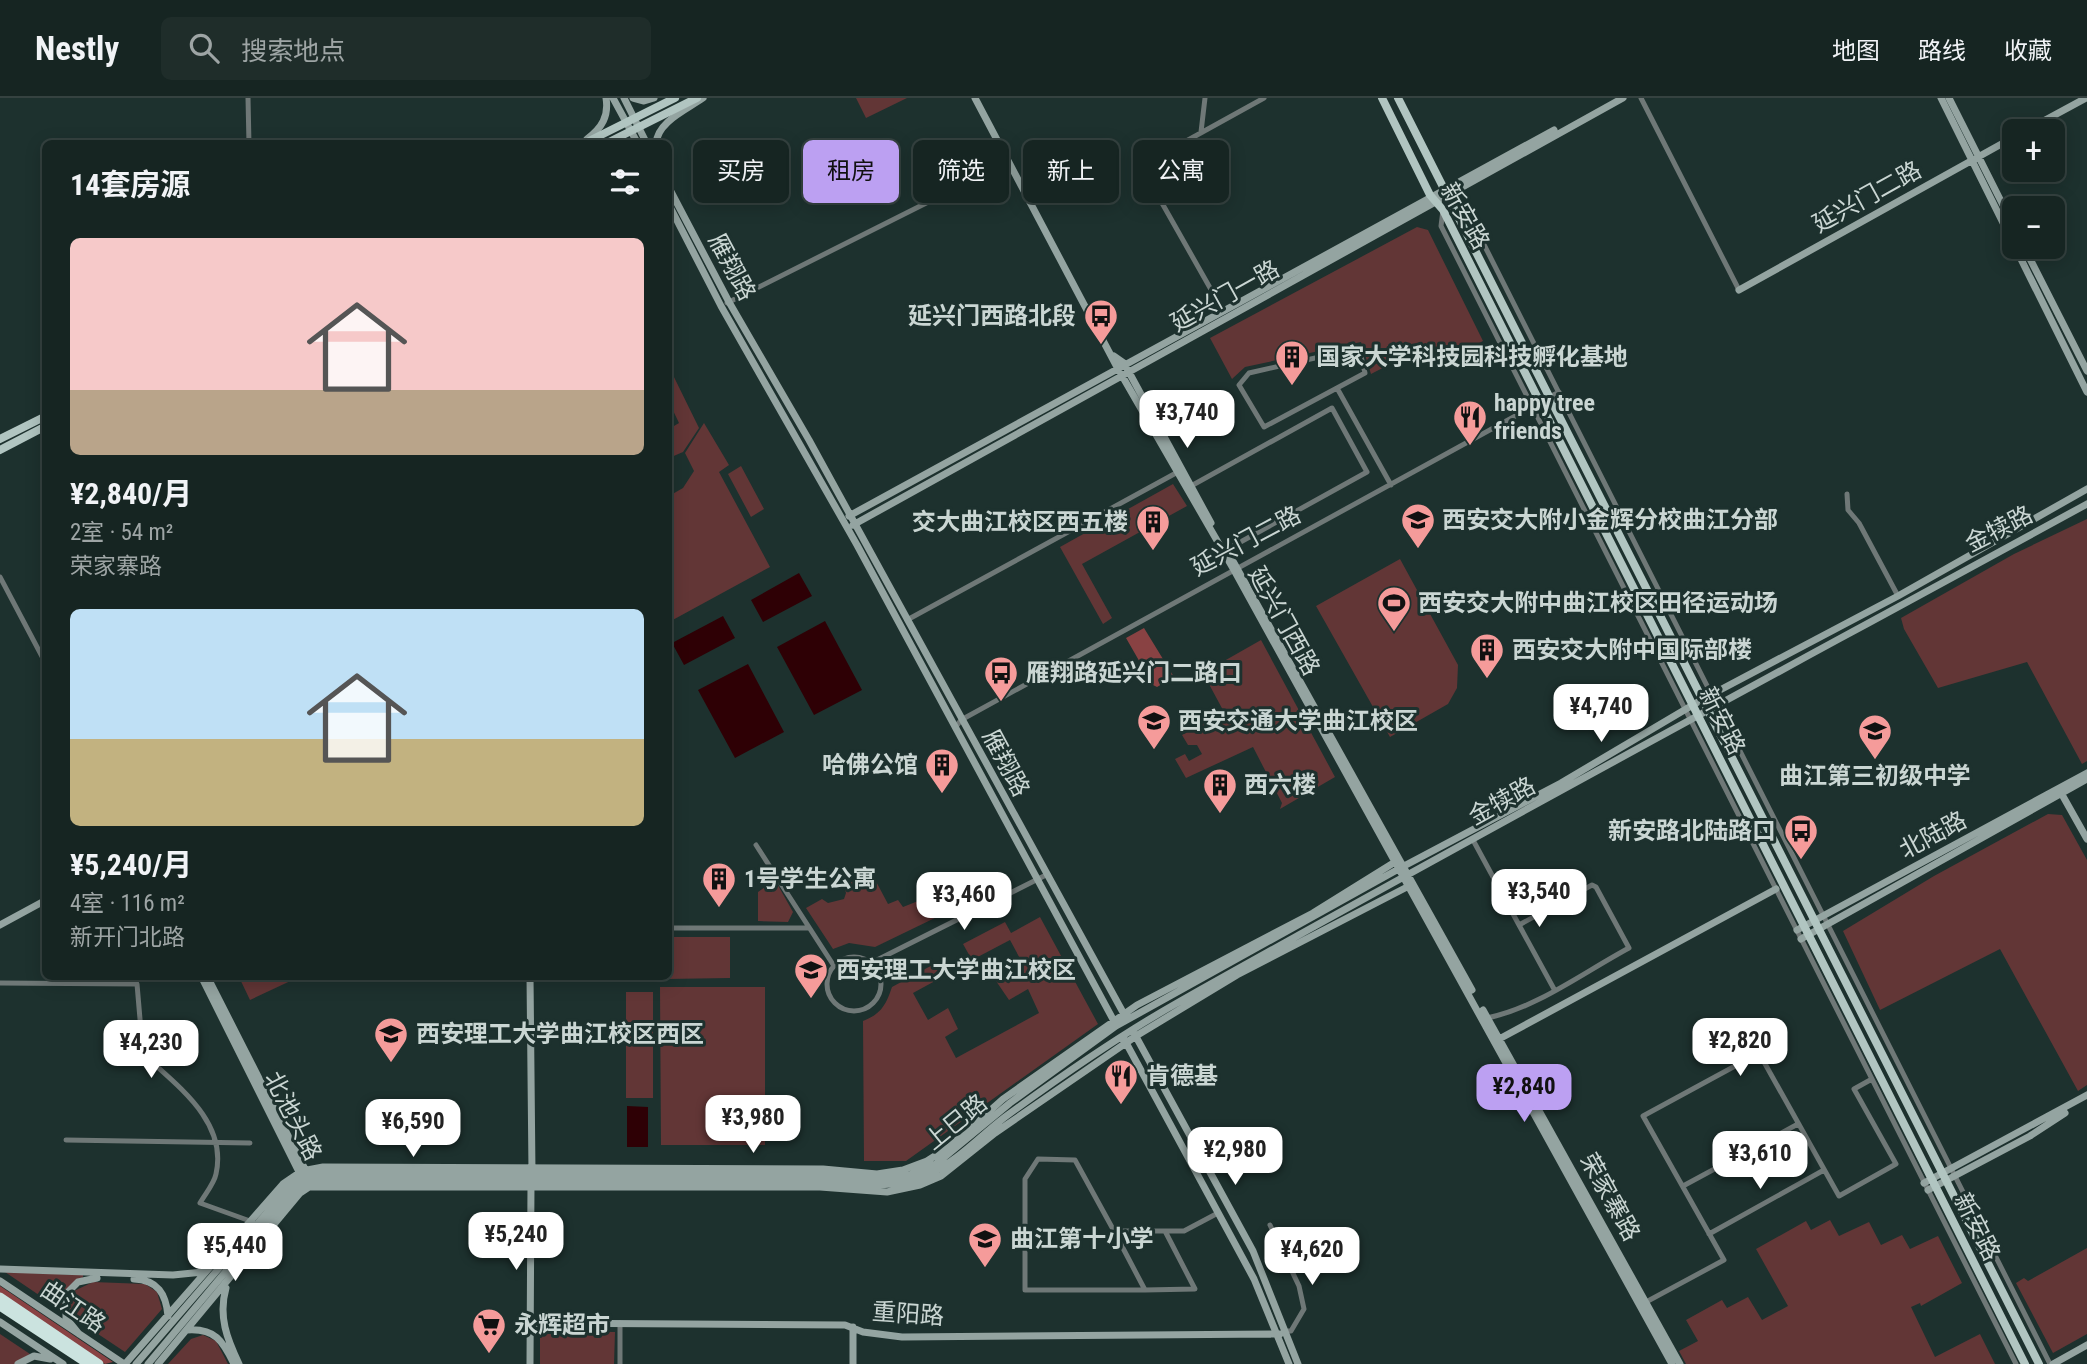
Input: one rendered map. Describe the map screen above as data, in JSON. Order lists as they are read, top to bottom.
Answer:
{
  "streets": {
    "highway": ["曲江路"],
    "main road": ["新安路"],
    "street": [
      "延兴门二路",
      "雁翔路",
      "延兴门一路",
      "金犊路",
      "延兴门西路",
      "北陆路",
      "北池头路",
      "上巳路",
      "荣家寨路",
      "重阳路"
    ]
  },
  "crossings": [
    ["延兴门二路", "新安路"],
    ["延兴门二路", "雁翔路"],
    ["延兴门二路", "延兴门西路"],
    ["新安路", "延兴门一路"],
    ["新安路", "金犊路"],
    ["新安路", "北陆路"],
    ["雁翔路", "延兴门一路"],
    ["雁翔路", "金犊路"],
    ["雁翔路", "上巳路"],
    ["雁翔路", "重阳路"],
    ["延兴门一路", "延兴门西路"],
    ["金犊路", "延兴门西路"],
    ["金犊路", "上巳路"],
    ["金犊路", "荣家寨路"],
    ["延兴门西路", "荣家寨路"]
  ],
  "places": {
    "bus stop": ["延兴门西路北段", "雁翔路延兴门二路口", "新安路北陆路口"],
    "building": [
      "国家大学科技园科技孵化基地",
      "交大曲江校区西五楼",
      "西安交大附中国际部楼",
      "哈佛公馆",
      "西六楼",
      "1号学生公寓"
    ],
    "restaurant": ["happy tree friends", "肯德基"],
    "school or university": [
      "西安交大附小金辉分校曲江分部",
      "西安交通大学曲江校区",
      "曲江第三初级中学",
      "西安理工大学曲江校区",
      "西安理工大学曲江校区西区",
      "曲江第十小学"
    ],
    "sports": ["西安交大附中曲江校区田径运动场"],
    "supermarket": ["永辉超市"]
  },
  "page": {
    "header": "Nestly",
    "search": "搜索地点",
    "nav": ["地图", "路线", "收藏"],
    "map_buttons": ["+", "−"],
    "chip": [
      "买房",
      "租房",
      "筛选",
      "新上",
      "公寓"
    ],
    "heading": "14套房源",
    "list": [
      {
        "name": "¥2,840/月",
        "note": "2室 · 54 m² · 荣家寨路"
      },
      {
        "name": "¥5,240/月",
        "note": "4室 · 116 m² · 新开门北路"
      }
    ],
    "price": [
      "¥3,740",
      "¥4,740",
      "¥3,540",
      "¥3,460",
      "¥2,820",
      "¥4,230",
      "¥2,840",
      "¥3,980",
      "¥6,590",
      "¥2,980",
      "¥3,610",
      "¥5,240",
      "¥5,440",
      "¥4,620"
    ]
  }
}
